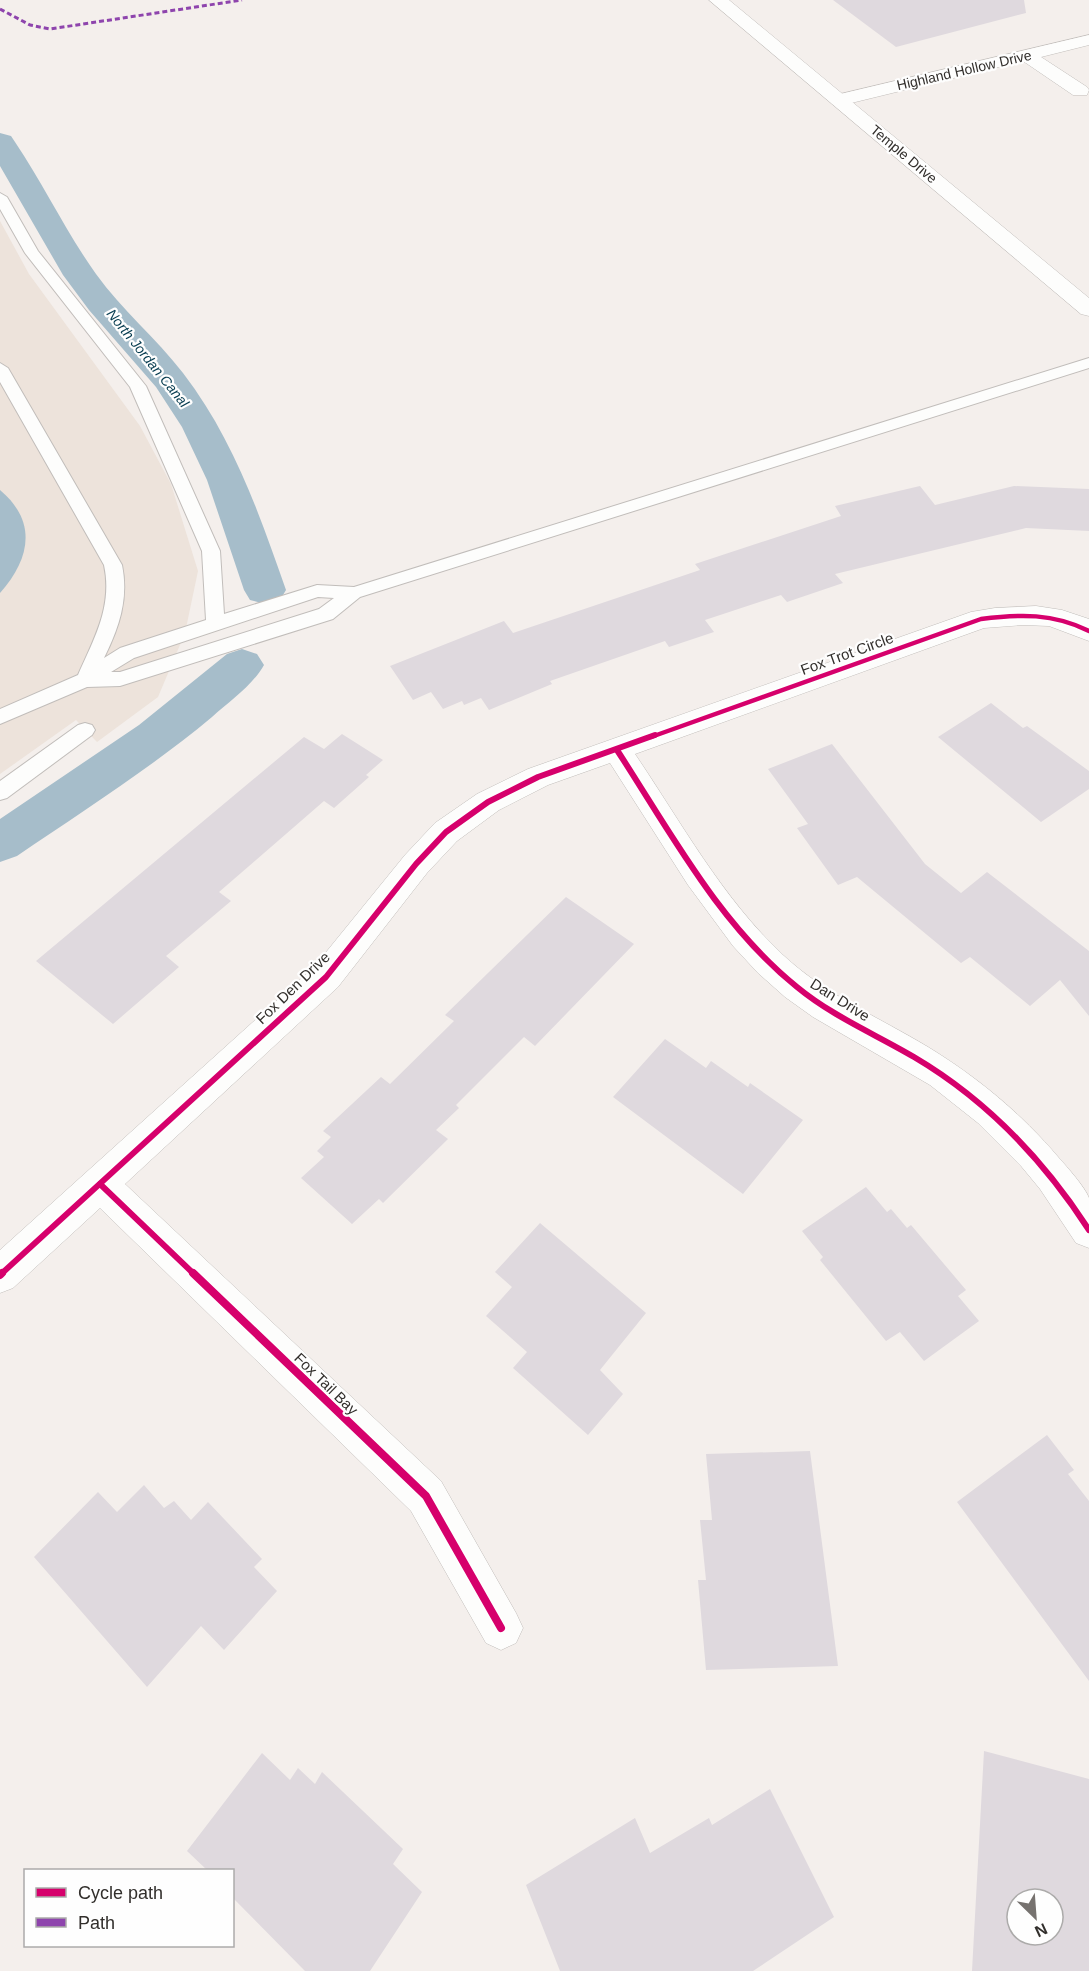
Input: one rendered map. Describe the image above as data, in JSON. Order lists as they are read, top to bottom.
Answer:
{
  "streets": {
    "street": [
      "Highland Hollow Drive",
      "Temple Drive",
      "Fox Trot Circle",
      "Fox Den Drive",
      "Dan Drive",
      "Fox Tail Bay"
    ]
  },
  "crossings": [
    ["Highland Hollow Drive", "Temple Drive"],
    ["Fox Trot Circle", "Fox Den Drive"],
    ["Fox Trot Circle", "Dan Drive"],
    ["Fox Den Drive", "Dan Drive"],
    ["Fox Den Drive", "Fox Tail Bay"]
  ],
  "water": ["North Jordan Canal"],
  "legend": ["Cycle path", "Path"],
  "north": "bottom right"
}
